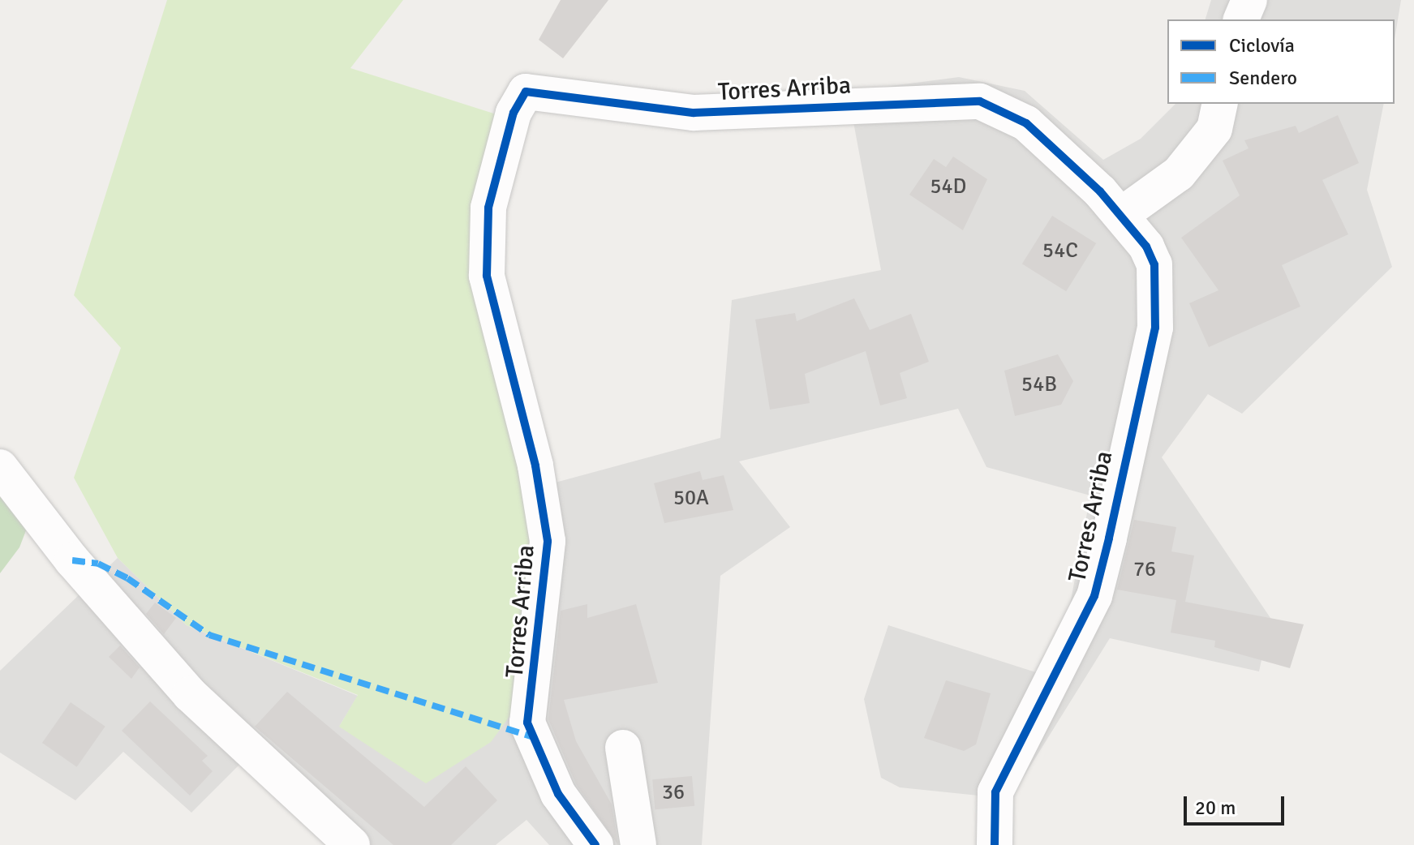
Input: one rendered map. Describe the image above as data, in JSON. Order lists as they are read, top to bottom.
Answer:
{
  "streets": {
    "street": ["Torres Arriba"]
  },
  "house_numbers": [
    "54D",
    "54C",
    "54B",
    "50A",
    "76",
    "36"
  ],
  "legend": ["Ciclovía", "Sendero"],
  "scale_bar": "20 m"
}
